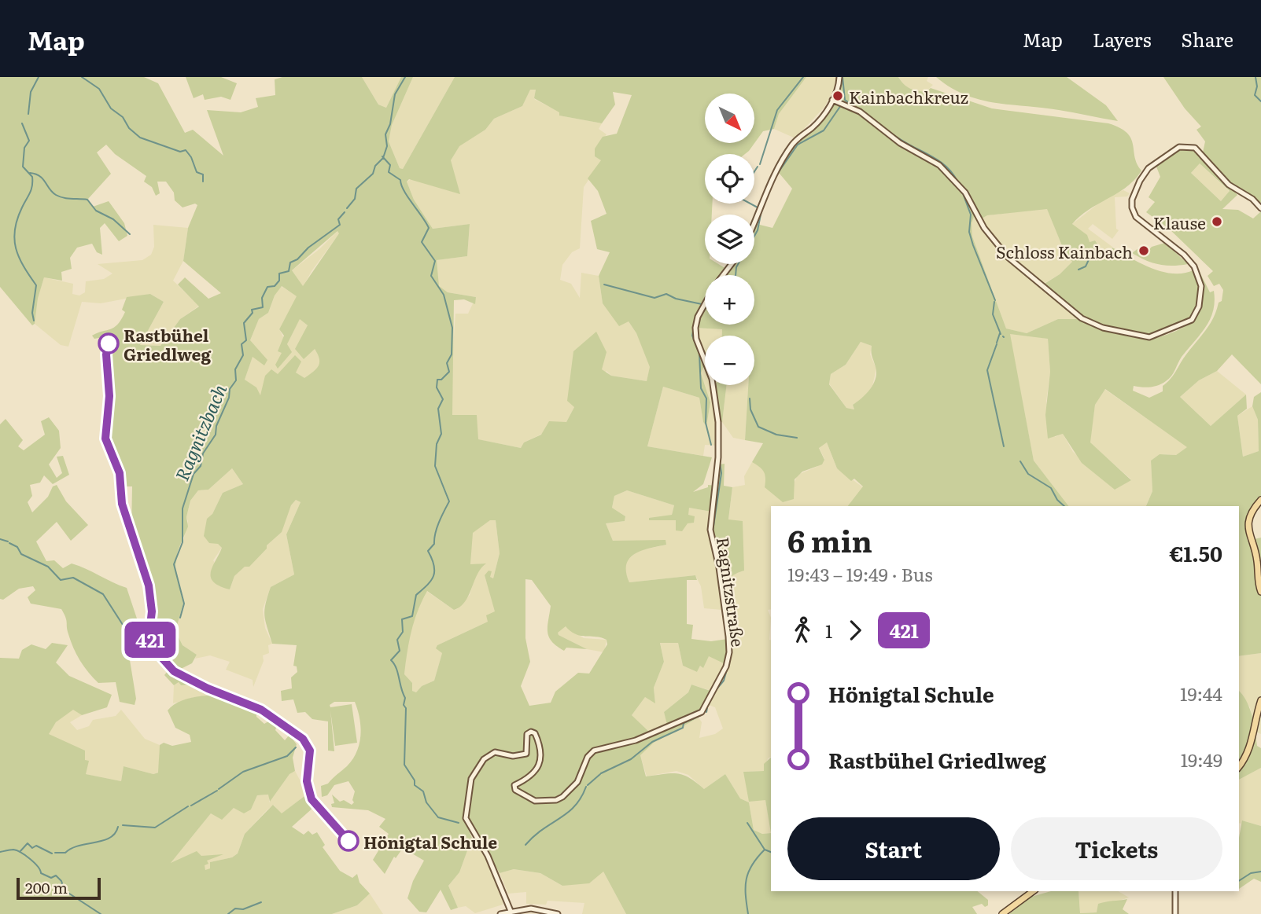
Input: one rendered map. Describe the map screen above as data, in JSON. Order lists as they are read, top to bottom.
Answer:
{
  "streets": {
    "main road": ["Ragnitzstraße"]
  },
  "water": ["Ragnitzbach"],
  "places": [
    "Kainbachkreuz",
    "Klause",
    "Schloss Kainbach",
    "Rastbühel Griedlweg",
    "Hönigtal Schule"
  ],
  "lines": ["bus line 421"],
  "scale_bar": "200 m",
  "north": "bottom right",
  "page": {
    "header": "Map",
    "nav": ["Map", "Layers", "Share"],
    "on_map": "421",
    "map_buttons": ["+", "−"],
    "heading": ["6 min", "19:43 – 19:49 · Bus", "€1.50"],
    "legs": ["1", "421"],
    "list": [
      {
        "name": "Hönigtal Schule",
        "value": "19:44"
      },
      {
        "name": "Rastbühel Griedlweg",
        "value": "19:49"
      }
    ],
    "buttons": ["Start", "Tickets"],
    "scale": "200 m"
  }
}
